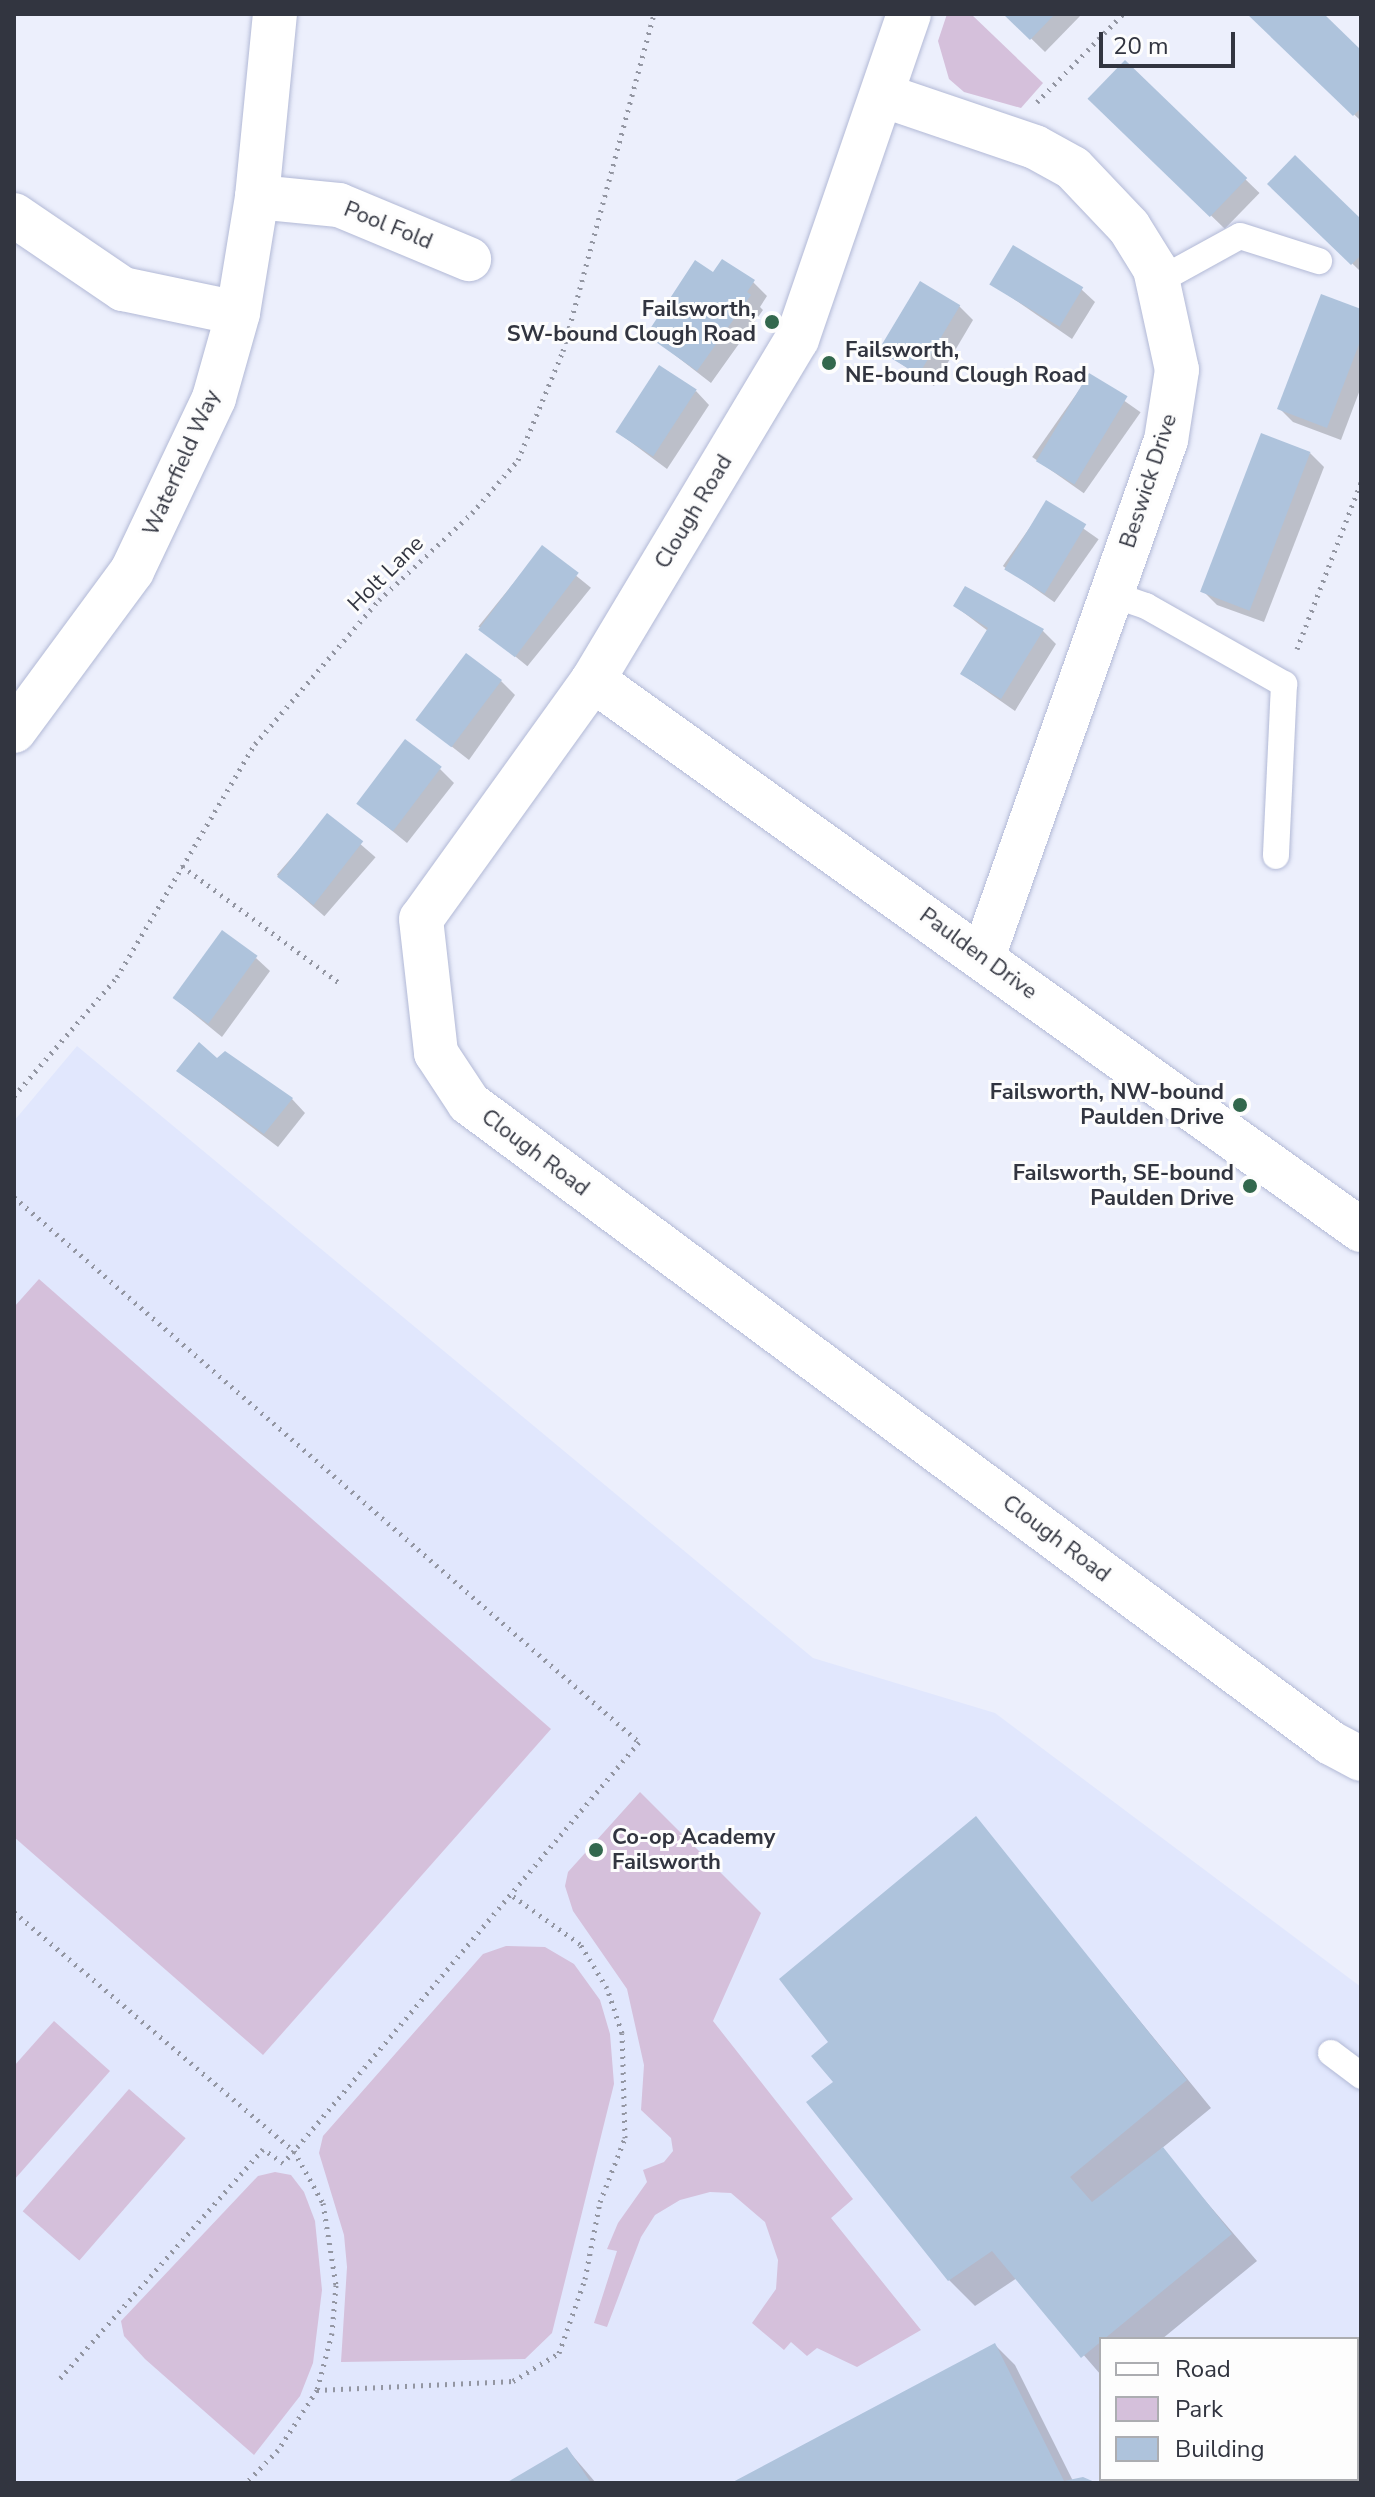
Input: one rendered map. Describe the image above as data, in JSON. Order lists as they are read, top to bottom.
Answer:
{
  "streets": {
    "street": [
      "Pool Fold",
      "Waterfield Way",
      "Beswick Drive",
      "Clough Road",
      "Paulden Drive"
    ],
    "path": ["Holt Lane"]
  },
  "crossings": [
    ["Pool Fold", "Waterfield Way"],
    ["Beswick Drive", "Clough Road"],
    ["Beswick Drive", "Paulden Drive"],
    ["Clough Road", "Paulden Drive"]
  ],
  "places": [
    "Failsworth, SW-bound Clough Road",
    "Failsworth, NE-bound Clough Road",
    "Failsworth, NW-bound Paulden Drive",
    "Failsworth, SE-bound Paulden Drive",
    "Co-op Academy Failsworth"
  ],
  "legend": ["Road", "Park", "Building"],
  "scale_bar": "20 m"
}
